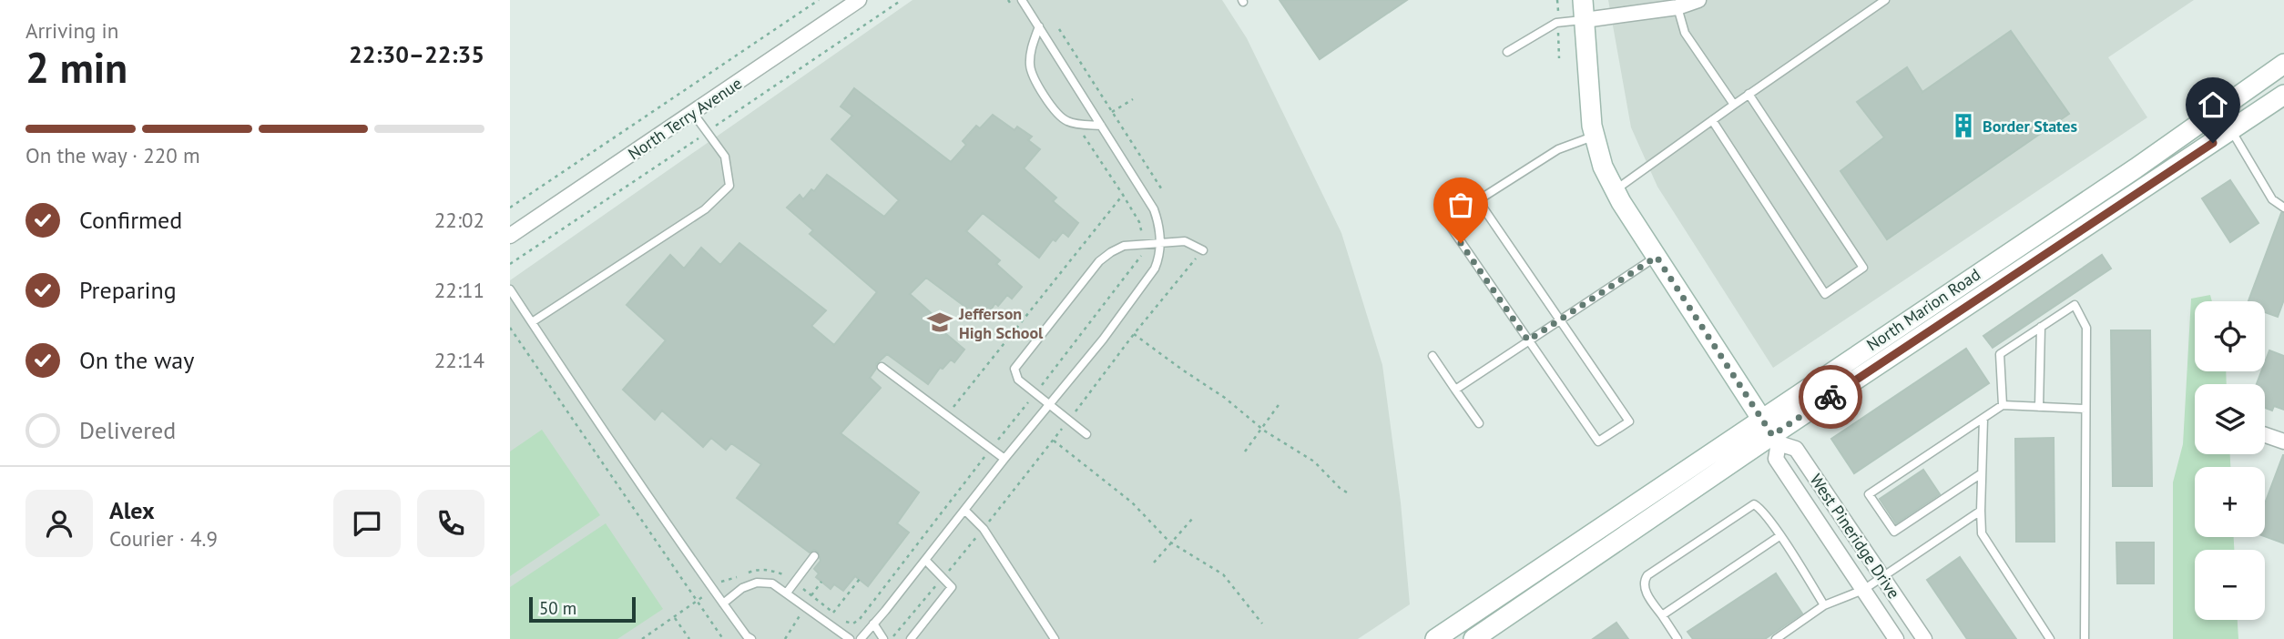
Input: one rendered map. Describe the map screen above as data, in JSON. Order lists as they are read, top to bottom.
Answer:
{
  "streets": {
    "main road": ["North Marion Road"],
    "street": ["North Terry Avenue", "West Pineridge Drive"]
  },
  "crossings": [
    ["North Marion Road", "West Pineridge Drive"]
  ],
  "places": {
    "building": ["Border States"],
    "school or university": ["Jefferson High School"]
  },
  "scale_bar": "50 m",
  "page": {
    "heading": ["2 min", "Arriving in", "22:30–22:35"],
    "panel": ["Alex", "Courier · 4.9"],
    "bar": "On the way · 220 m",
    "list": [
      ["Confirmed", "22:02"],
      ["Preparing", "22:11"],
      ["On the way", "22:14"],
      "Delivered"
    ],
    "map_buttons": ["+", "−"],
    "scale": "50 m"
  }
}
